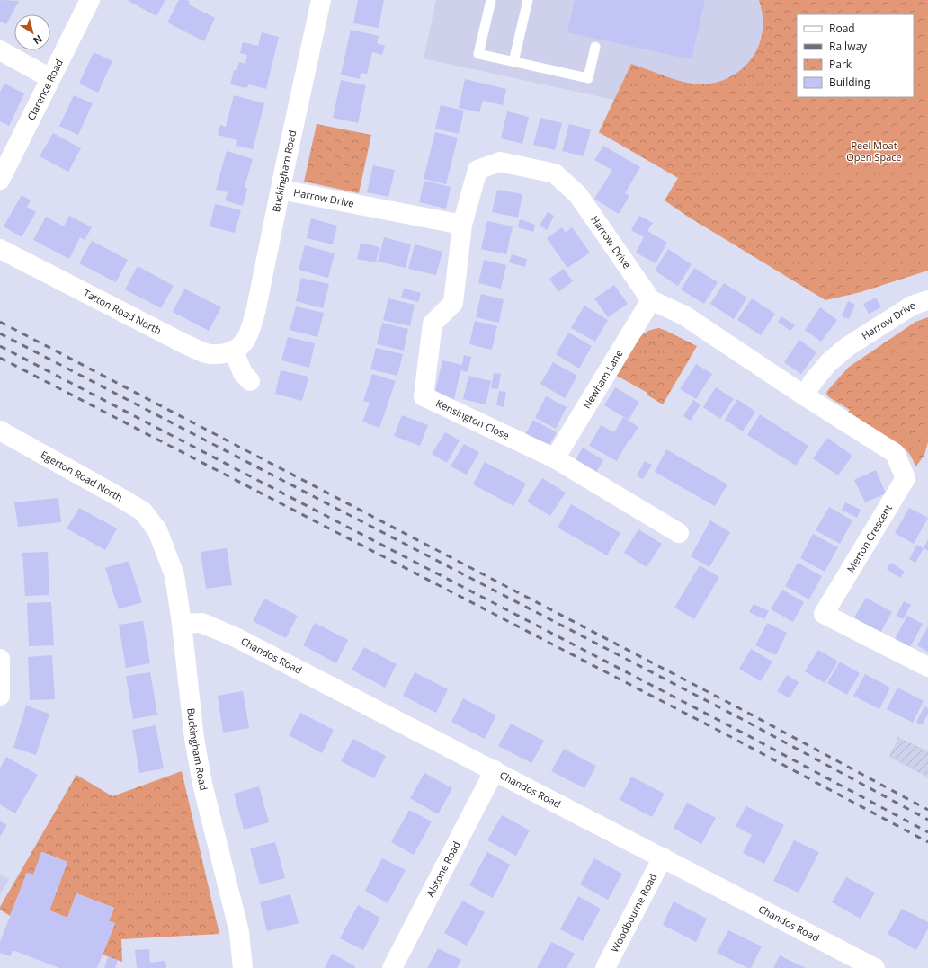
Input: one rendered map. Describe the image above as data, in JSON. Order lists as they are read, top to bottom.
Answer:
{
  "streets": {
    "street": [
      "Clarence Road",
      "Buckingham Road",
      "Harrow Drive",
      "Tatton Road North",
      "Newham Lane",
      "Kensington Close",
      "Egerton Road North",
      "Merton Crescent",
      "Chandos Road",
      "Alstone Road",
      "Woodbourne Road"
    ]
  },
  "crossings": [
    ["Buckingham Road", "Harrow Drive"],
    ["Buckingham Road", "Tatton Road North"],
    ["Buckingham Road", "Egerton Road North"],
    ["Buckingham Road", "Chandos Road"],
    ["Harrow Drive", "Newham Lane"],
    ["Harrow Drive", "Kensington Close"],
    ["Harrow Drive", "Merton Crescent"],
    ["Newham Lane", "Kensington Close"],
    ["Chandos Road", "Alstone Road"],
    ["Chandos Road", "Woodbourne Road"]
  ],
  "parks": ["Peel Moat Open Space"],
  "legend": [
    "Road",
    "Railway",
    "Park",
    "Building"
  ],
  "north": "bottom right"
}
